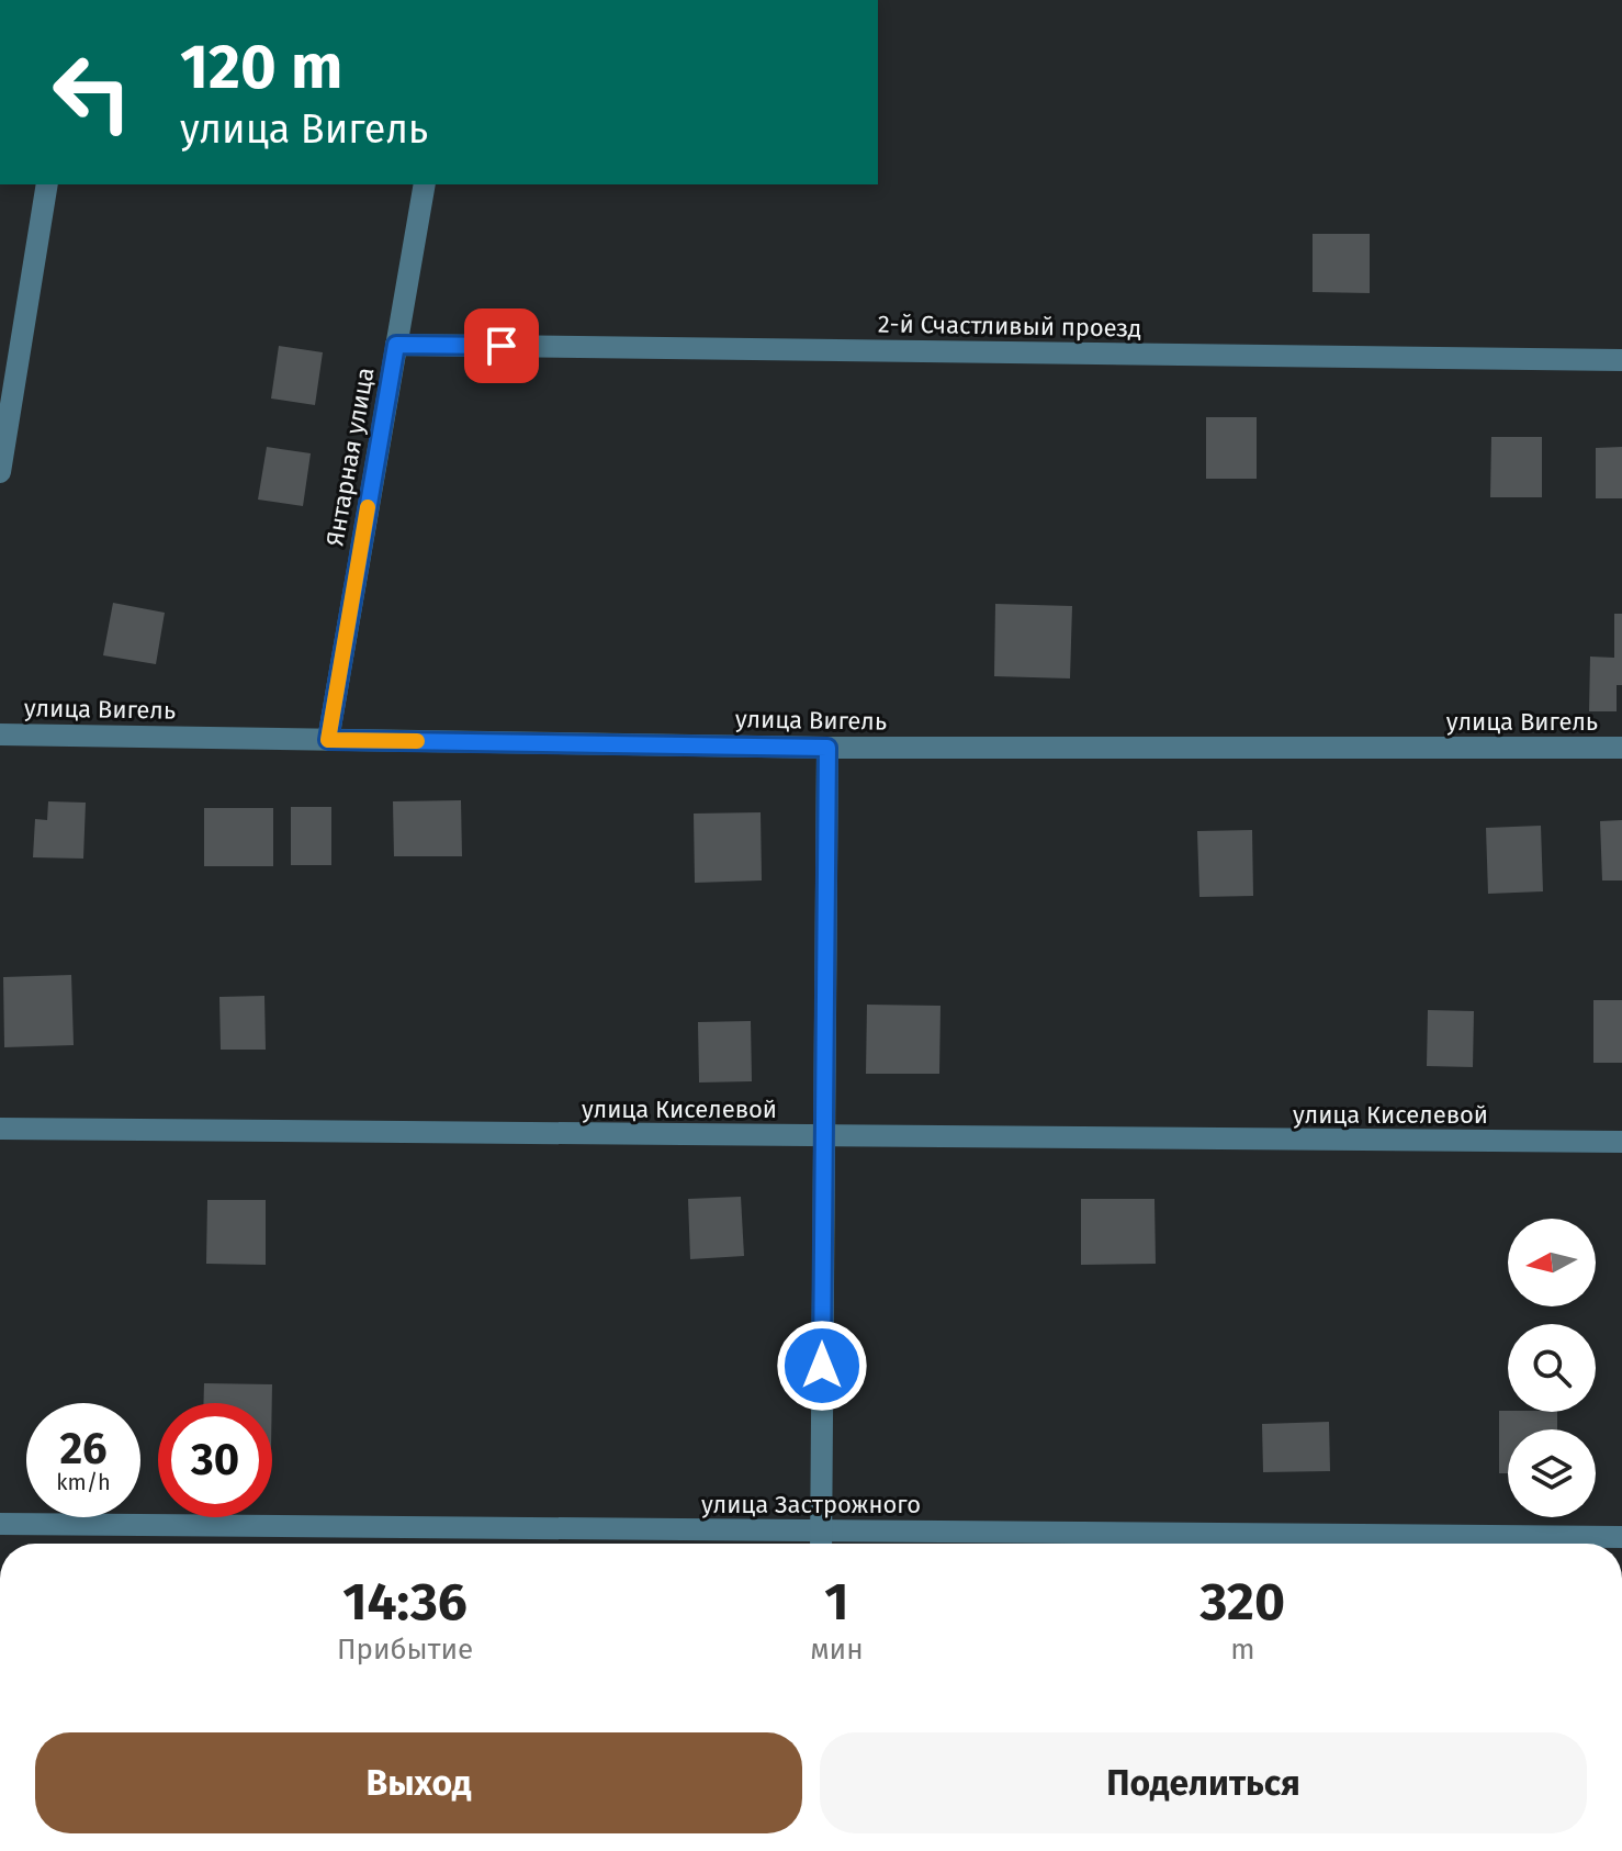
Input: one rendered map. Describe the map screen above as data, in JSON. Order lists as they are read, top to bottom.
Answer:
{
  "streets": {
    "street": [
      "2-й Счастливый проезд",
      "Янтарная улица",
      "улица Вигель",
      "улица Киселевой",
      "улица Застрожного"
    ]
  },
  "crossings": [
    ["2-й Счастливый проезд", "Янтарная улица"],
    ["Янтарная улица", "улица Вигель"]
  ],
  "north": "left",
  "page": {
    "turn": ["120 m", "улица Вигель"],
    "speed": "26 km/h",
    "limit": "30",
    "eta": [
      "14:36",
      "Прибытие",
      "1",
      "мин",
      "320",
      "m"
    ],
    "buttons": ["Выход", "Поделиться"]
  }
}
